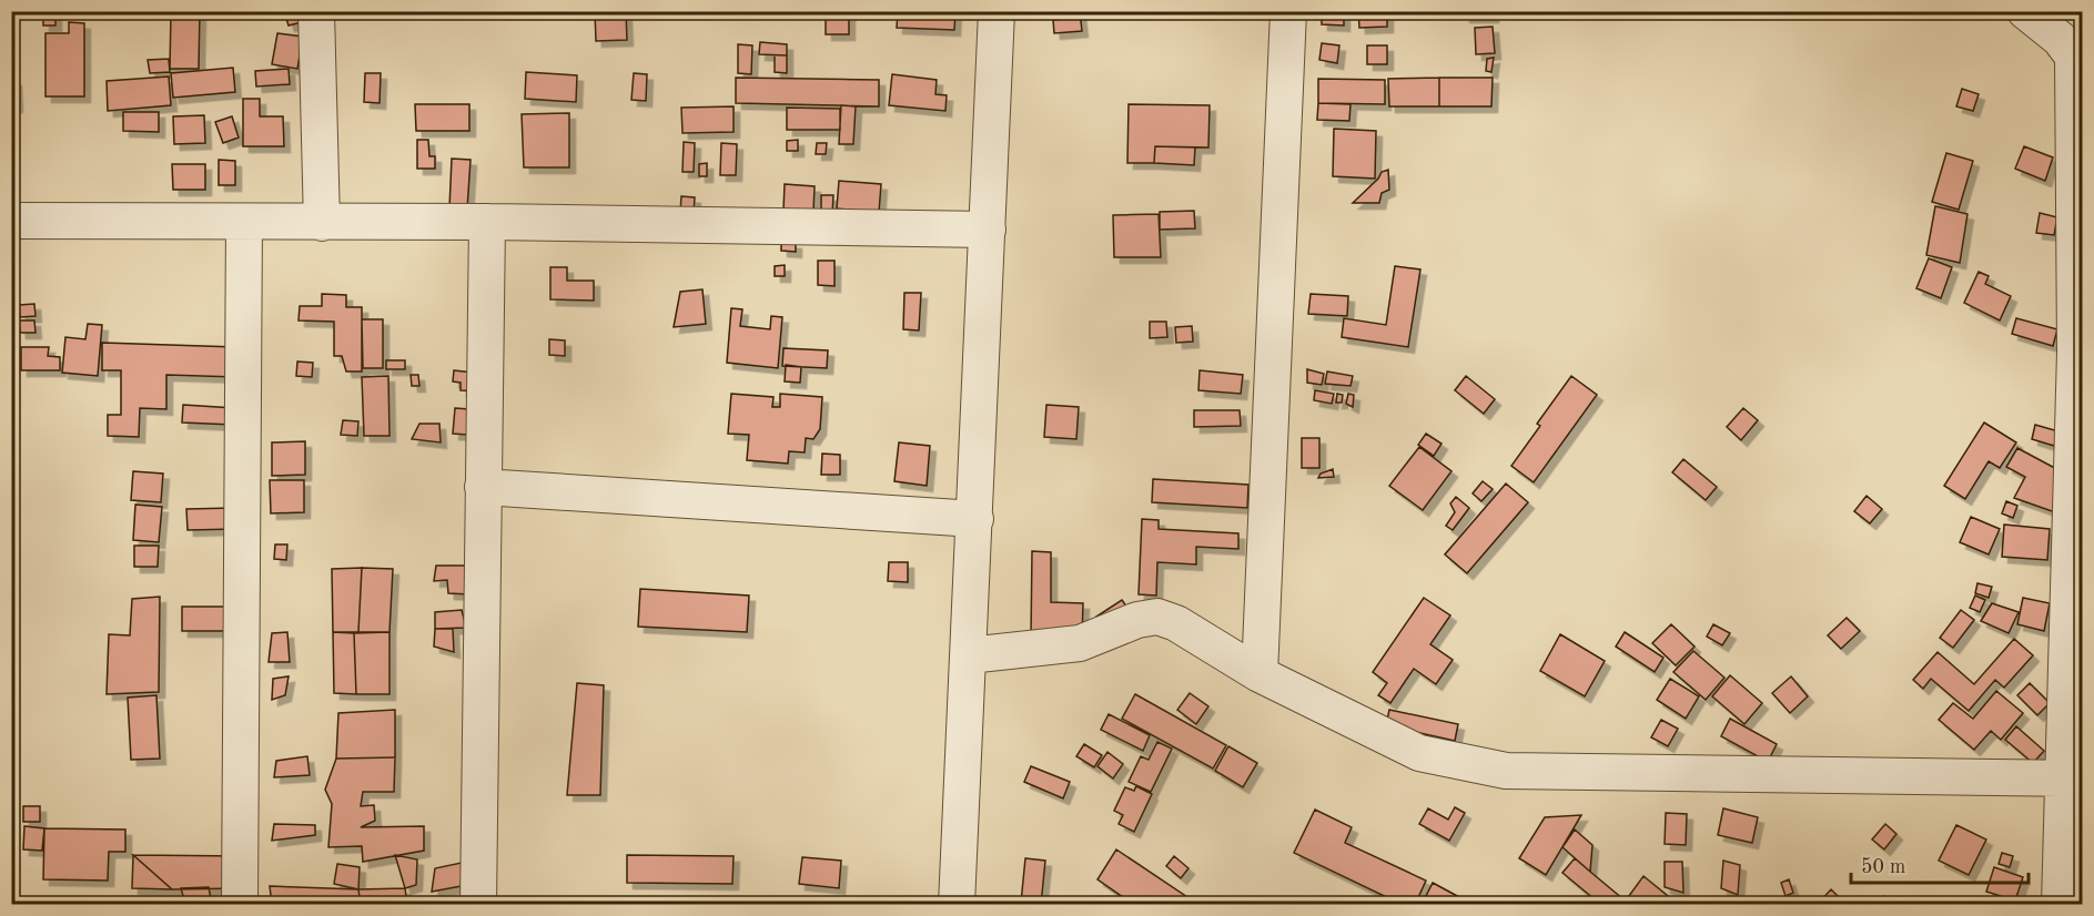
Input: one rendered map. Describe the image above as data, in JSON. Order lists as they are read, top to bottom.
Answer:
{
  "scale_bar": "50 m"
}
